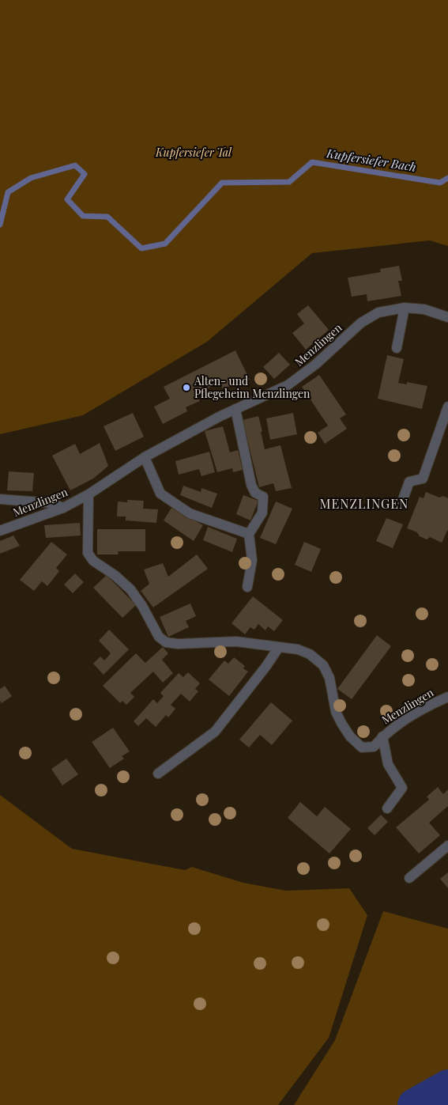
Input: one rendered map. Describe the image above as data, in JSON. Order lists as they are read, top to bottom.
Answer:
{
  "streets": {
    "street": ["Menzlingen"]
  },
  "districts": ["MENZLINGEN"],
  "water": ["Kupfersiefer Bach"],
  "parks": ["Kupfersiefer Tal"],
  "places": ["Alten- und Pflegeheim Menzlingen"]
}
